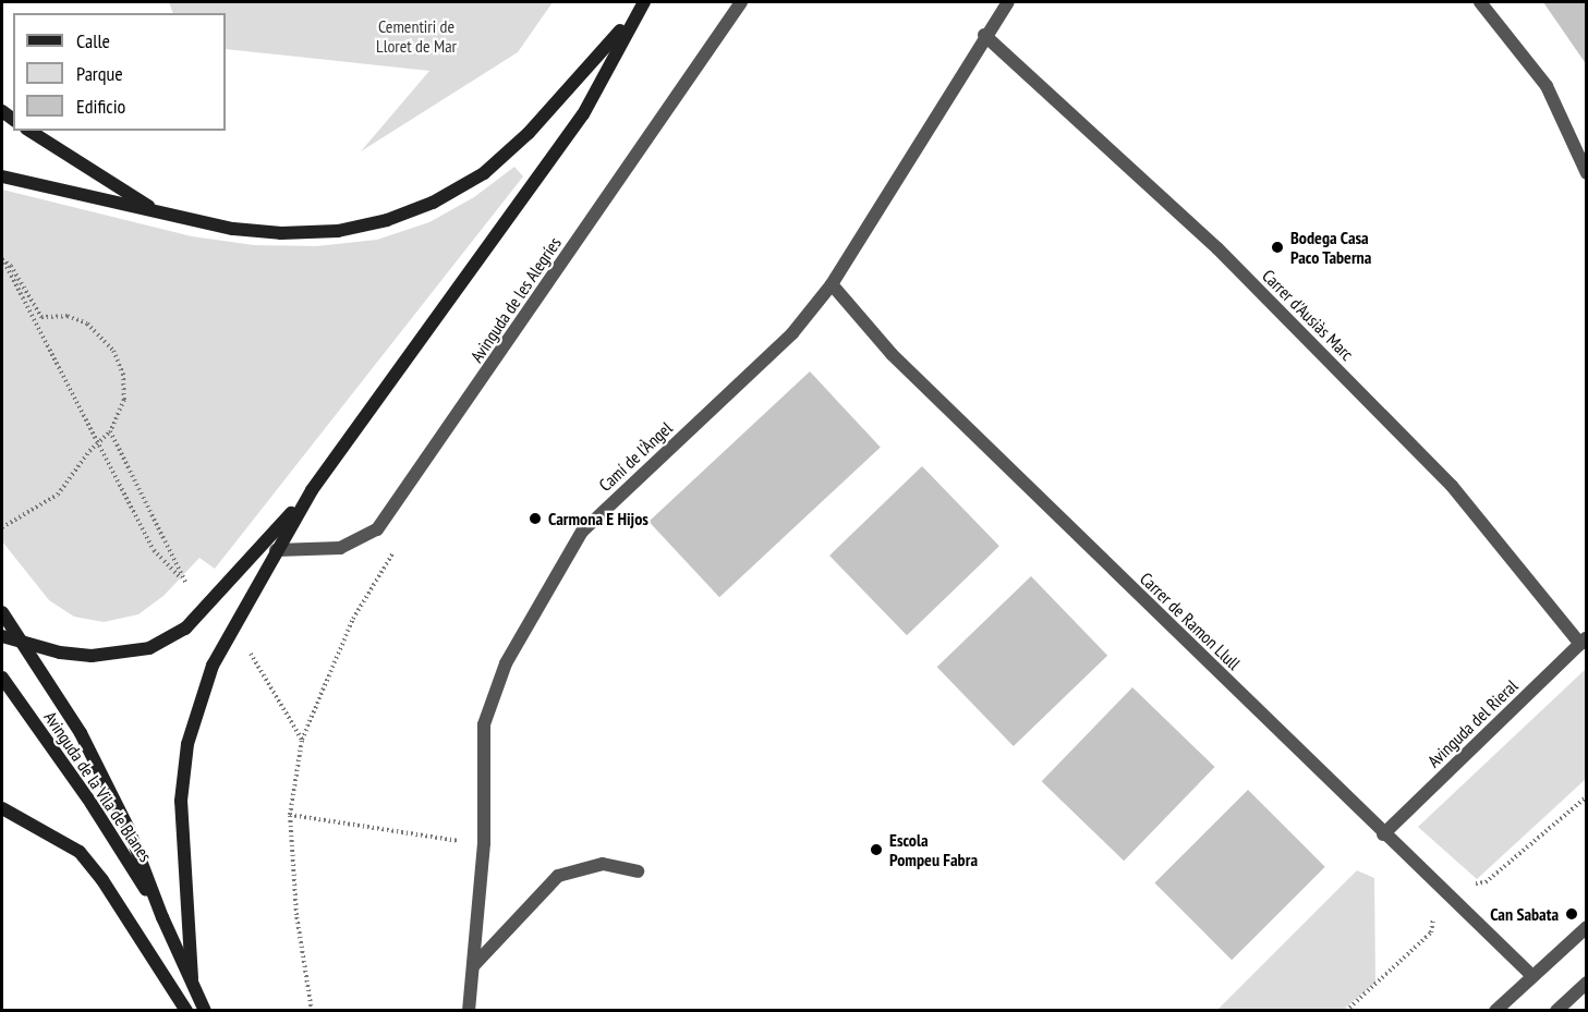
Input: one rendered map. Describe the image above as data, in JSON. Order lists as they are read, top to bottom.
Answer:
{
  "streets": {
    "main road": ["Avinguda de la Vila de Blanes"],
    "street": [
      "Avinguda de les Alegríes",
      "Carrer d'Ausiàs Marc",
      "Camí de l'Àngel",
      "Carrer de Ramon Llull",
      "Avinguda del Rieral"
    ]
  },
  "crossings": [
    ["Carrer d'Ausiàs Marc", "Camí de l'Àngel"],
    ["Carrer d'Ausiàs Marc", "Avinguda del Rieral"],
    ["Camí de l'Àngel", "Carrer de Ramon Llull"],
    ["Carrer de Ramon Llull", "Avinguda del Rieral"]
  ],
  "parks": ["Cementiri de Lloret de Mar"],
  "places": [
    "Bodega Casa Paco Taberna",
    "Carmona E Hijos",
    "Escola Pompeu Fabra",
    "Can Sabata"
  ],
  "legend": ["Calle", "Parque", "Edificio"]
}
